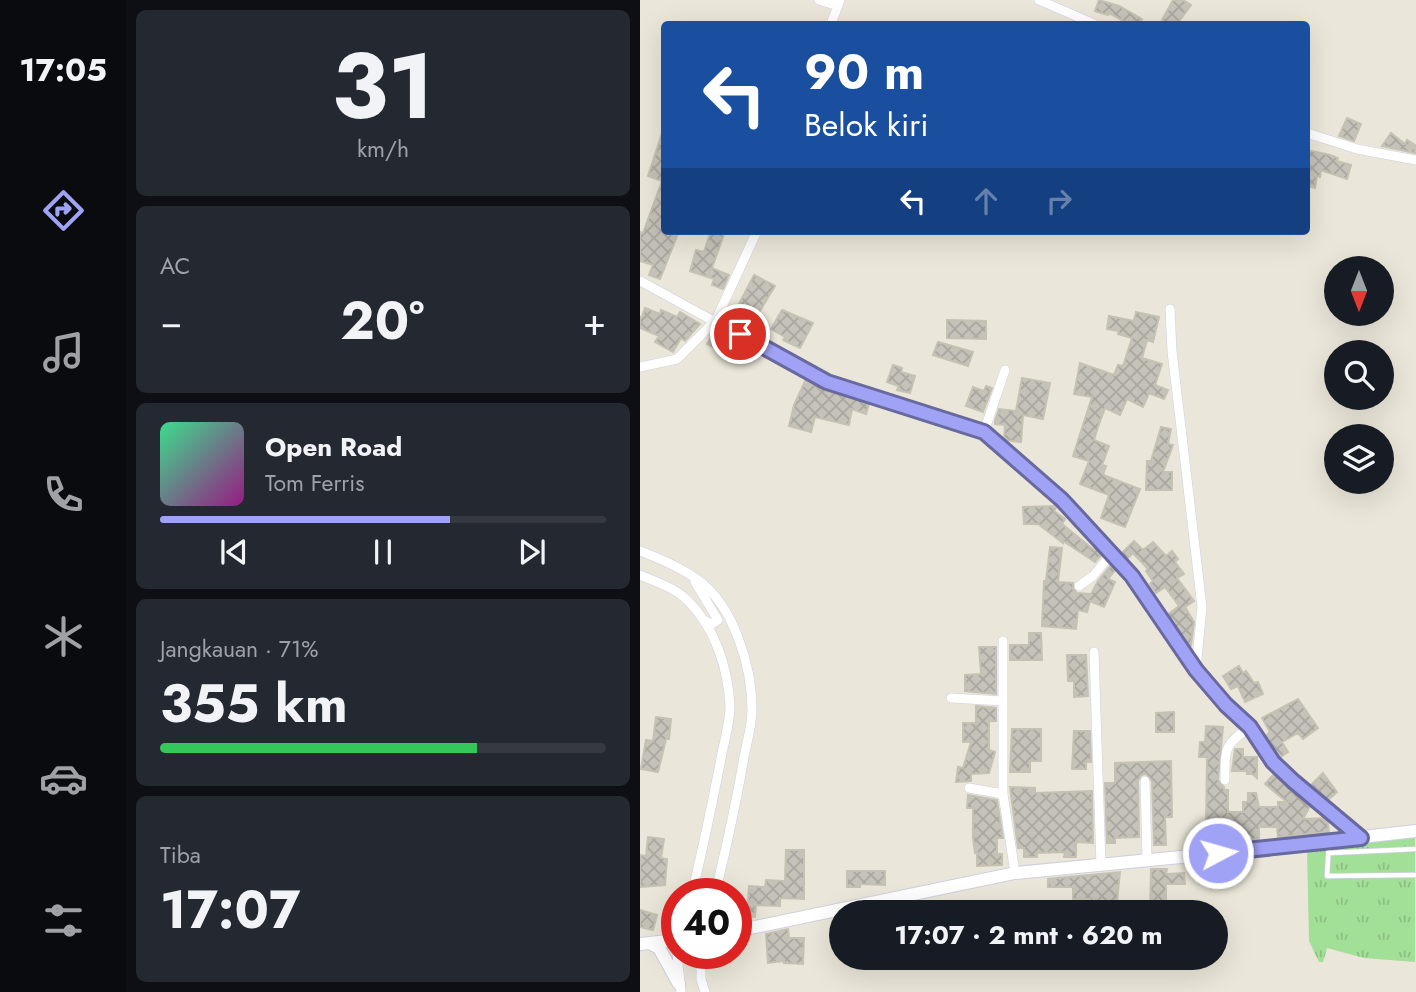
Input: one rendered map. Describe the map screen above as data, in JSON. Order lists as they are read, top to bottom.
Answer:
{
  "north": "bottom",
  "page": {
    "tabs": "17:05",
    "tile": [
      ["31", "km/h"],
      "AC",
      ["Jangkauan · 71%", "355 km"],
      ["Tiba", "17:07"]
    ],
    "turn": ["90 m", "Belok kiri"],
    "heat": ["−", "20°", "+"],
    "song": ["Open Road", "Tom Ferris"],
    "limit": "40",
    "trip": "17:07 · 2 mnt · 620 m"
  }
}
